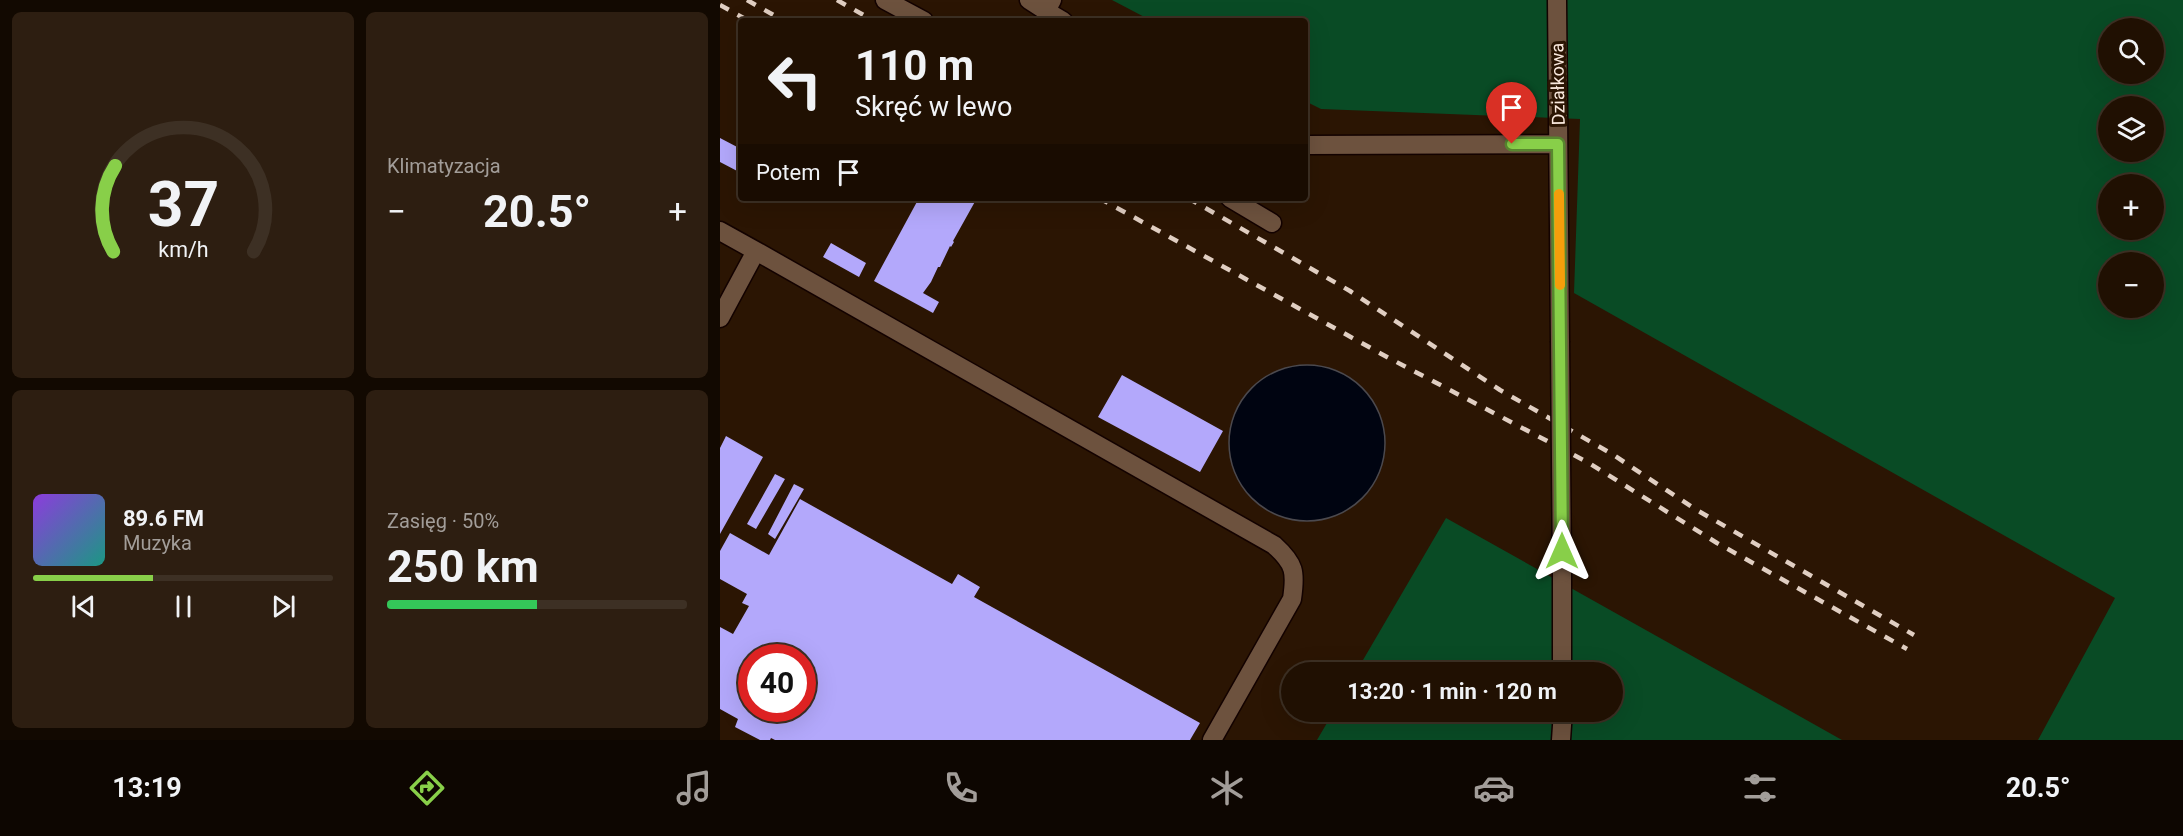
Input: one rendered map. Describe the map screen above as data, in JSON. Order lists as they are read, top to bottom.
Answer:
{
  "streets": {
    "street": ["Działkowa"]
  },
  "page": {
    "tile": [
      "Klimatyzacja",
      ["Zasięg · 50%", "250 km"]
    ],
    "map_buttons": ["+", "−"],
    "turn": ["110 m", "Skręć w lewo"],
    "then": "Potem",
    "heat": ["−", "20.5°", "+"],
    "song": ["89.6 FM", "Muzyka"],
    "limit": "40",
    "trip": "13:20 · 1 min · 120 m",
    "tabs": ["13:19", "20.5°"],
    "gauge": ["37", "km/h"]
  }
}
